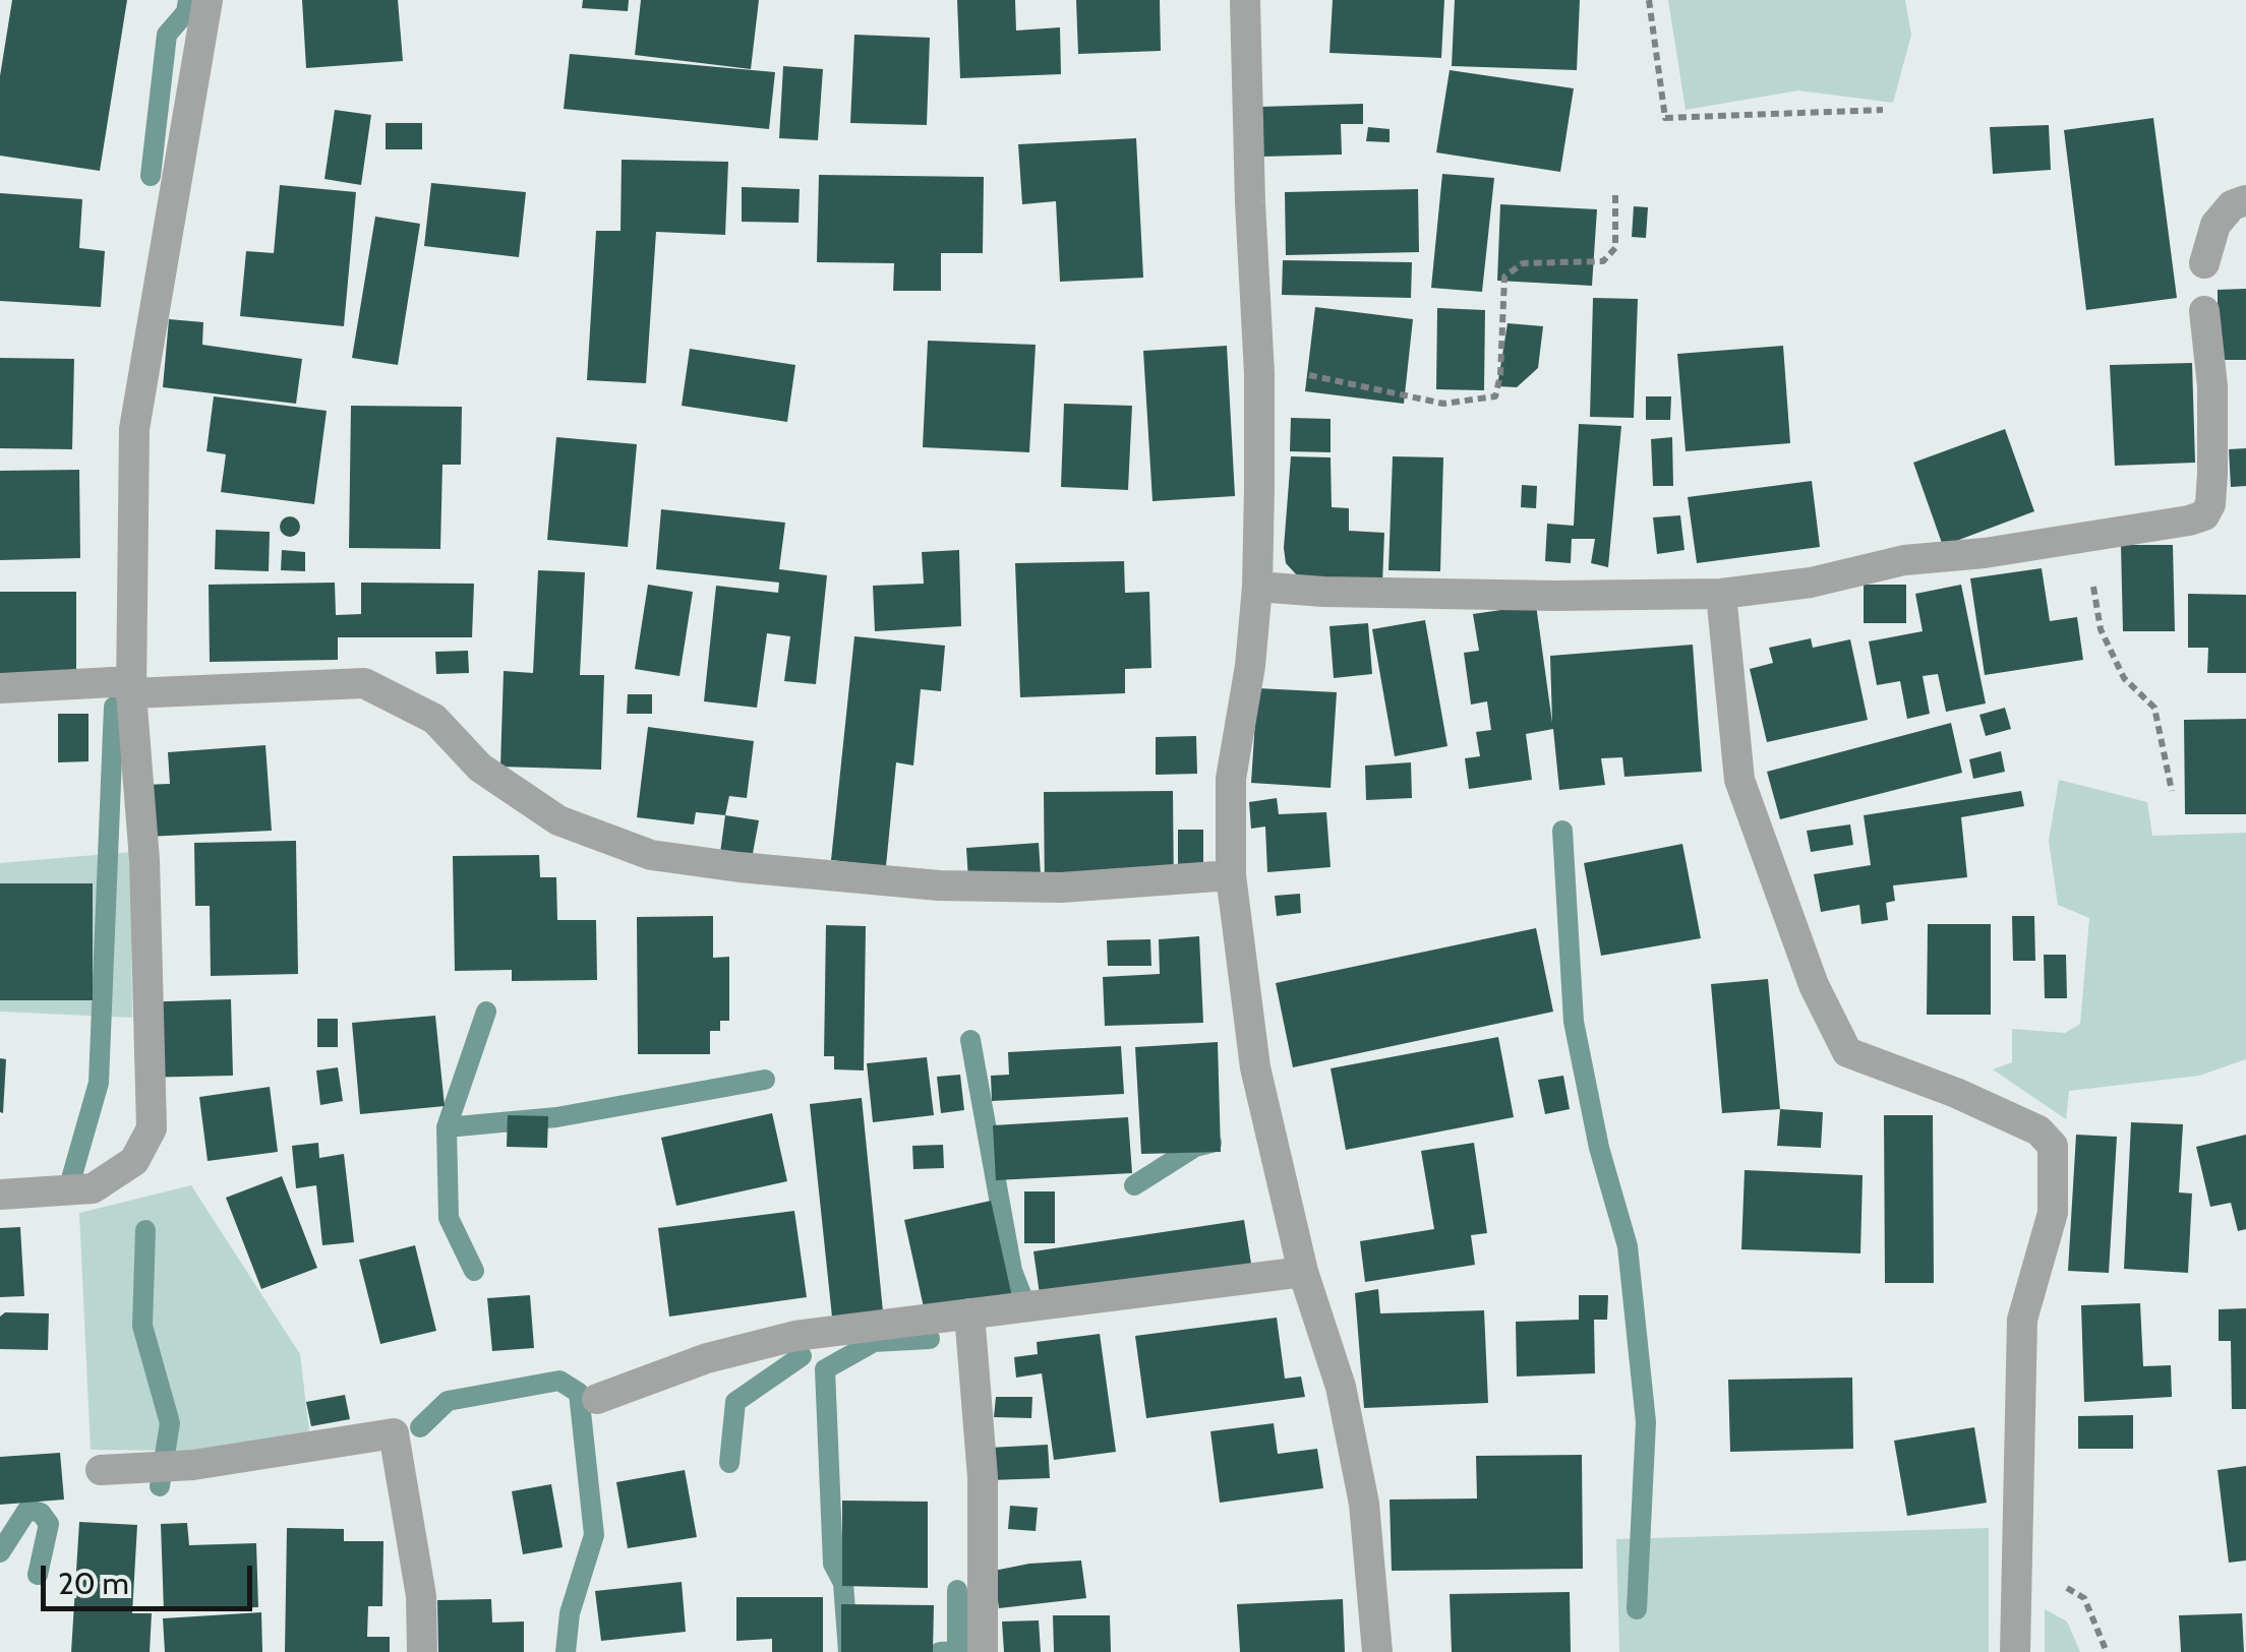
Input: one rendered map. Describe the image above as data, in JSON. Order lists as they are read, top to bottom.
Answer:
{
  "scale_bar": "20 m"
}
